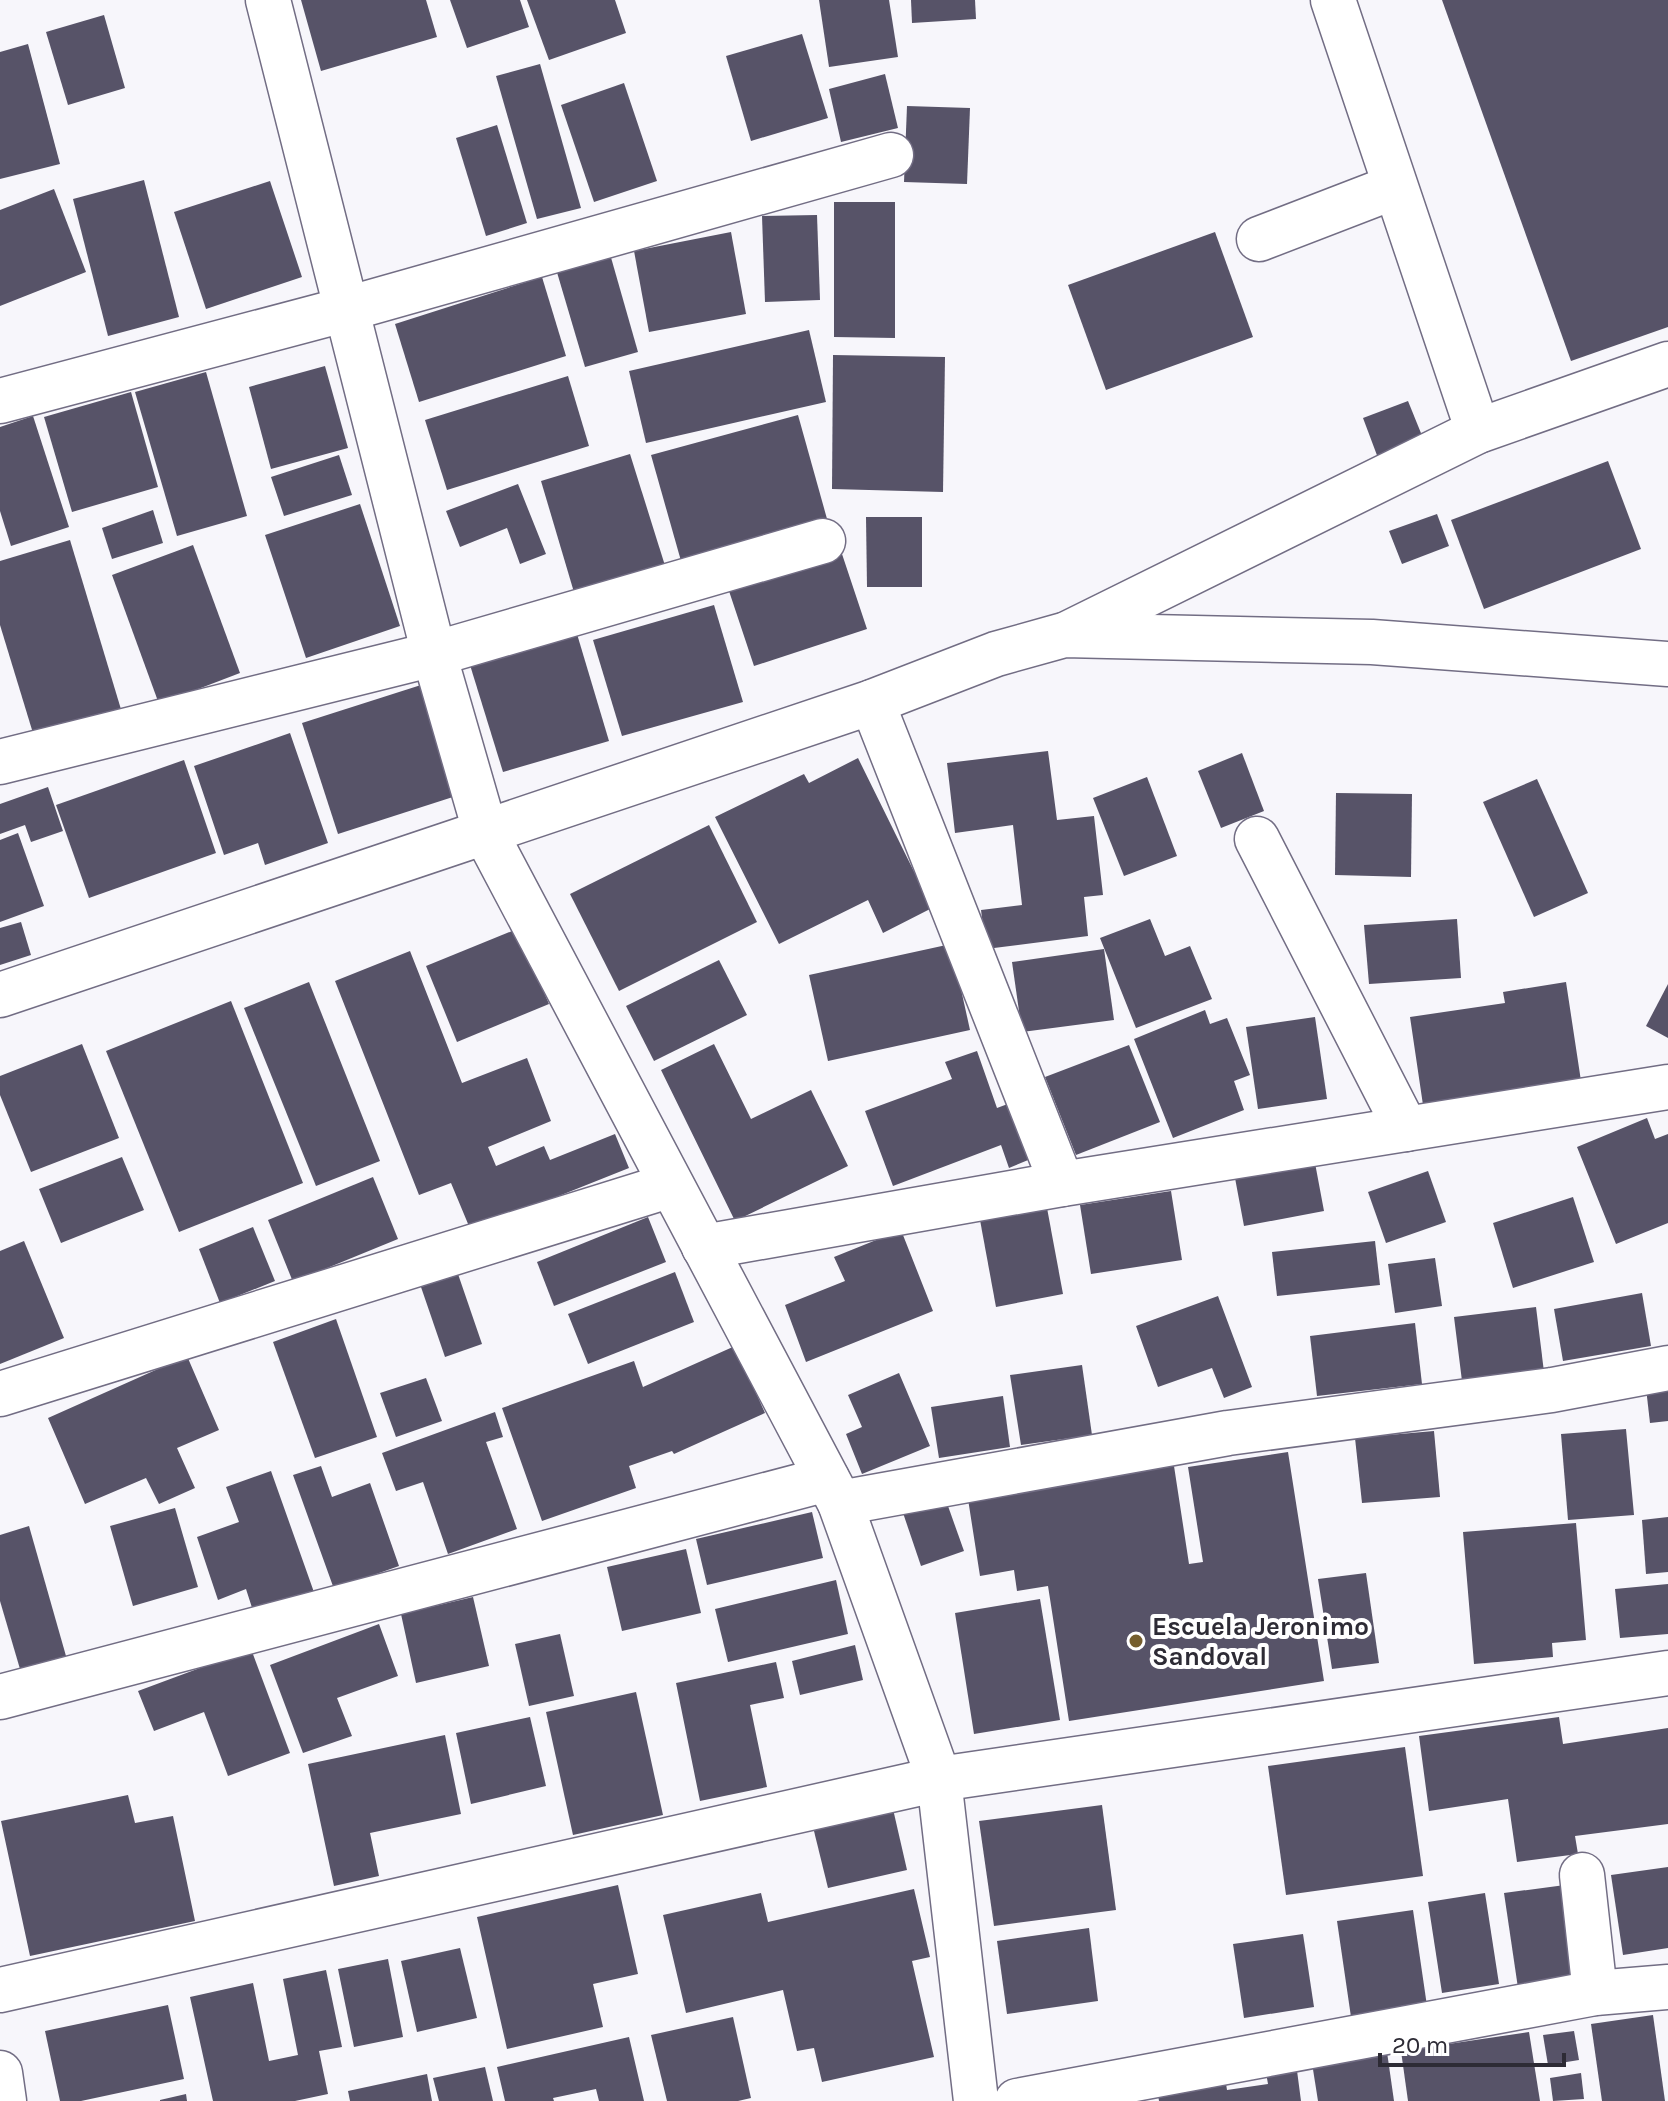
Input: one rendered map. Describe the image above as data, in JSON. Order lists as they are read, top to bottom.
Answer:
{
  "places": ["Escuela Jeronimo Sandoval"],
  "scale_bar": "20 m"
}
